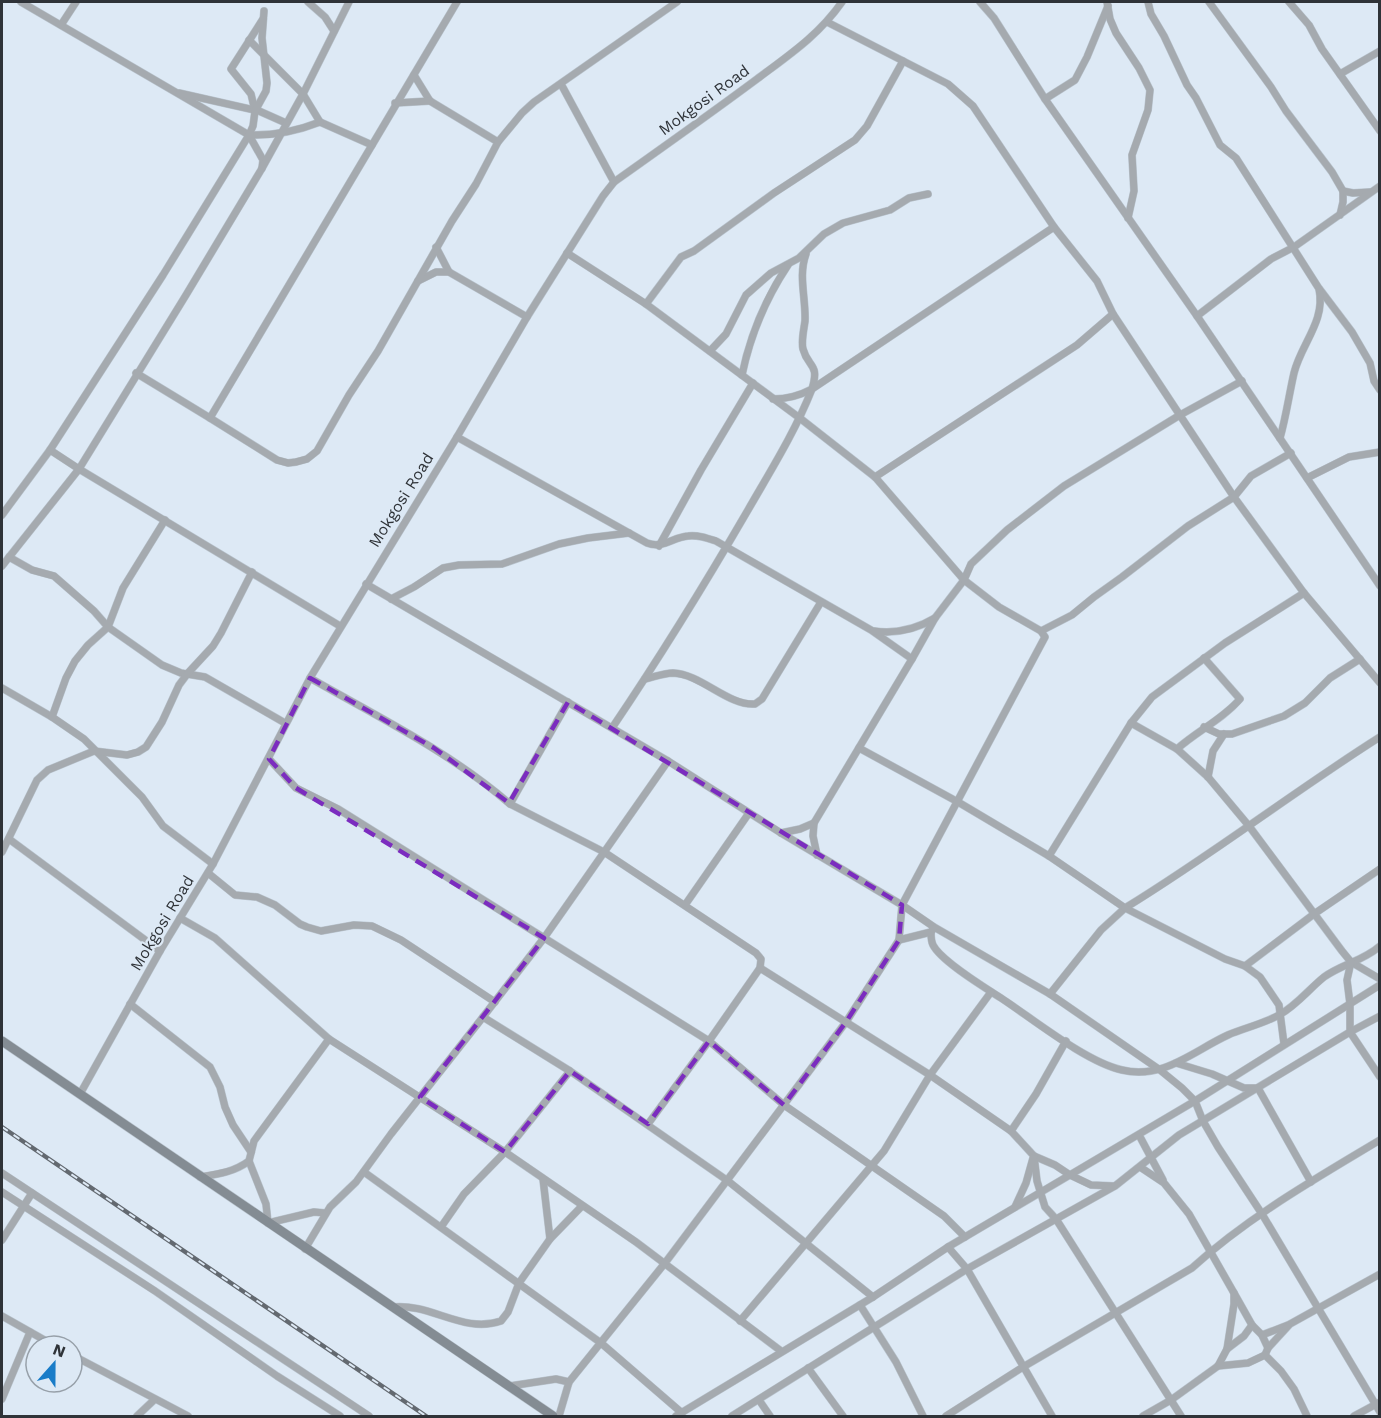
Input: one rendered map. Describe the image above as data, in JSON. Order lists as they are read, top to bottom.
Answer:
{
  "streets": {
    "street": ["Mokgosi Road"]
  },
  "north": "top"
}
